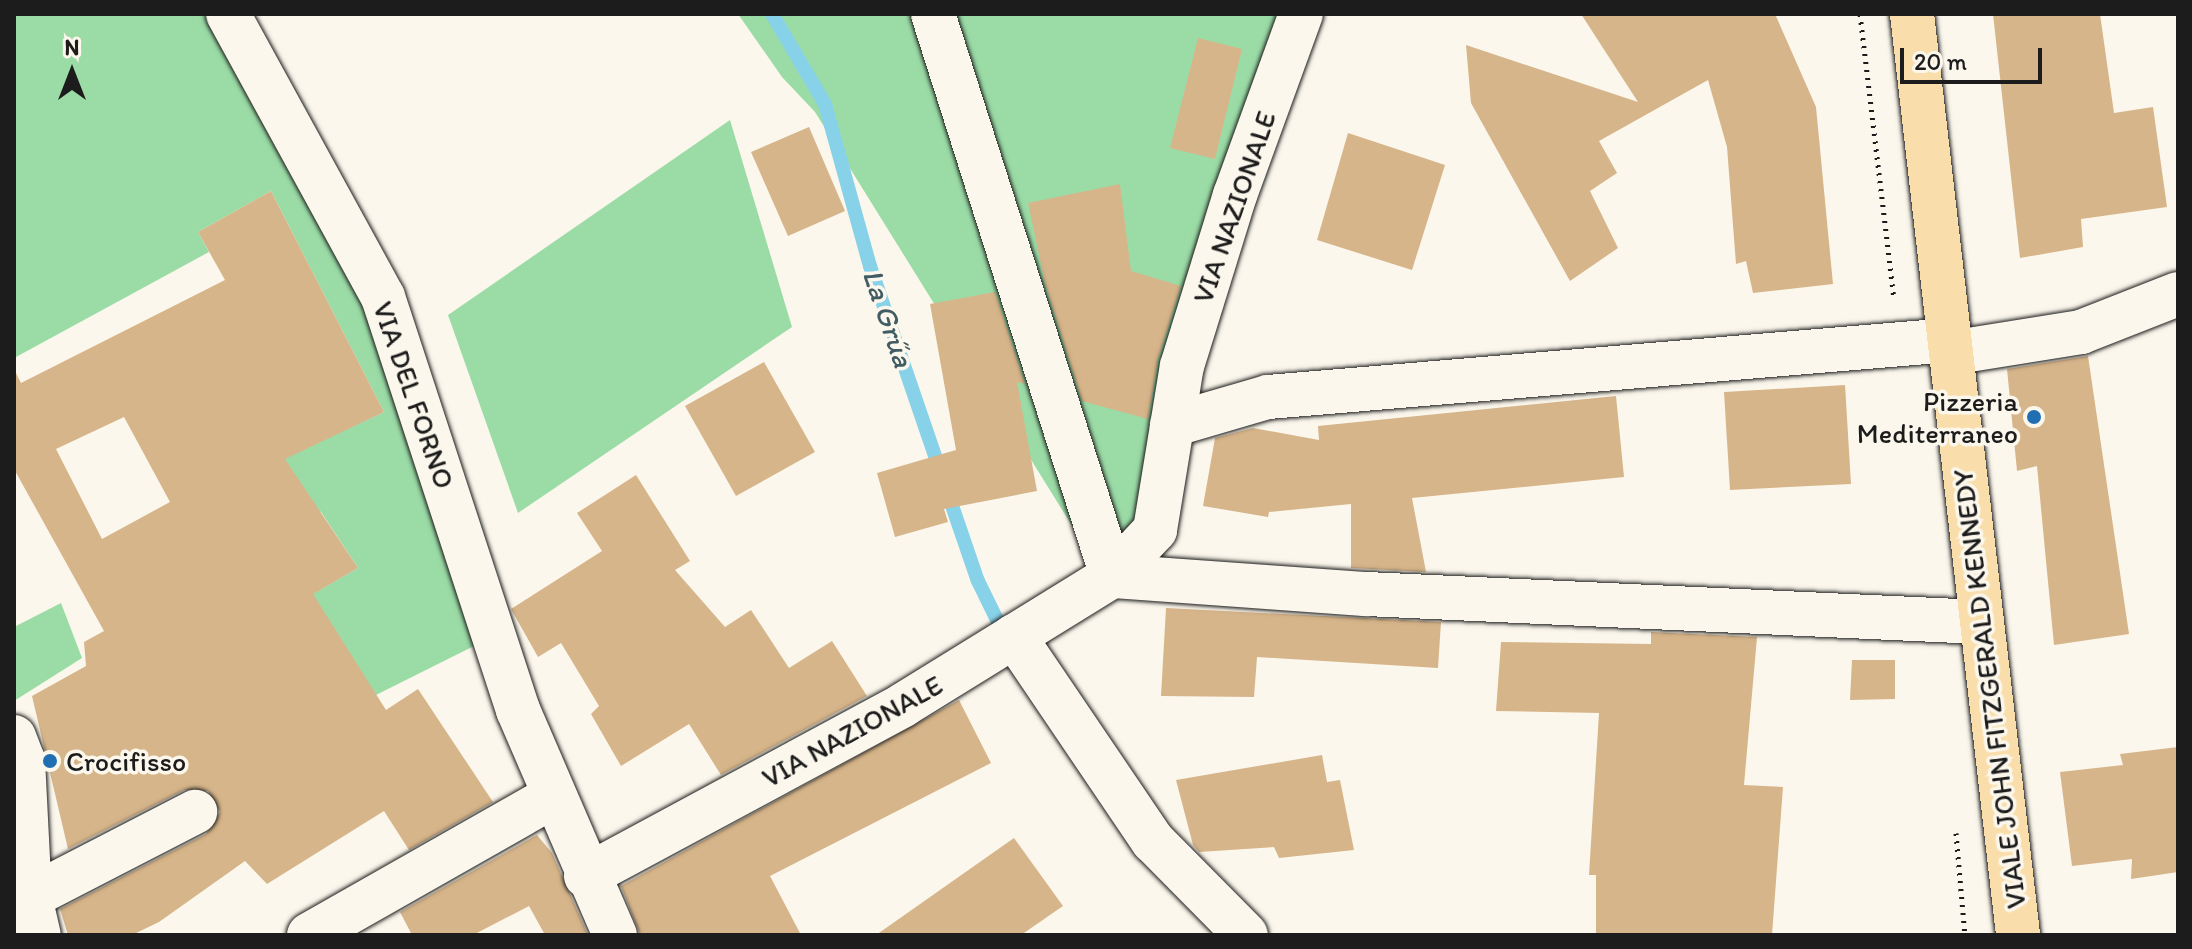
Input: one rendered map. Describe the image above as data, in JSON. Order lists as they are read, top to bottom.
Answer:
{
  "streets": {
    "main road": ["VIALE JOHN FITZGERALD KENNEDY"],
    "street": ["VIA NAZIONALE", "VIA DEL FORNO"]
  },
  "crossings": [
    ["VIA NAZIONALE", "VIA DEL FORNO"]
  ],
  "water": ["La Grűa"],
  "places": ["Pizzeria Mediterraneo", "Crocifisso"],
  "scale_bar": "20 m",
  "north": "top"
}
